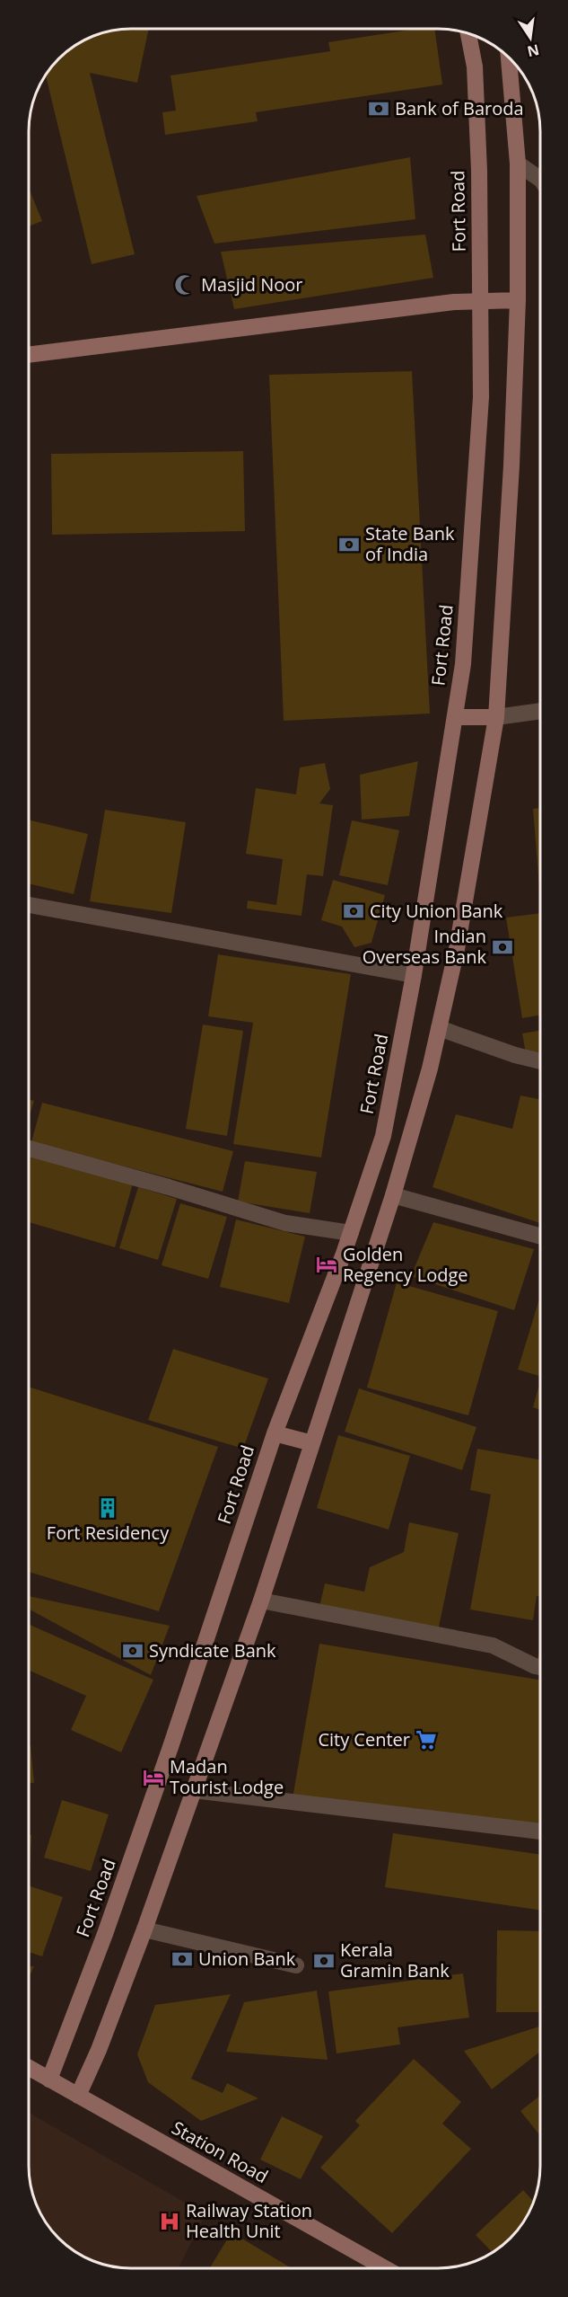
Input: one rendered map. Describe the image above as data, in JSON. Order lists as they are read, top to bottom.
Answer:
{
  "streets": {
    "main road": ["Fort Road", "Station Road"]
  },
  "crossings": [
    ["Fort Road", "Station Road"]
  ],
  "places": {
    "bank": [
      "Bank of Baroda",
      "State Bank of India",
      "City Union Bank",
      "Indian Overseas Bank",
      "Syndicate Bank",
      "Union Bank",
      "Kerala Gramin Bank"
    ],
    "mosque": ["Masjid Noor"],
    "hotel": ["Golden Regency Lodge", "Madan Tourist Lodge"],
    "building": ["Fort Residency"],
    "supermarket": ["City Center"],
    "hospital": ["Railway Station Health Unit"]
  },
  "north": "bottom"
}
